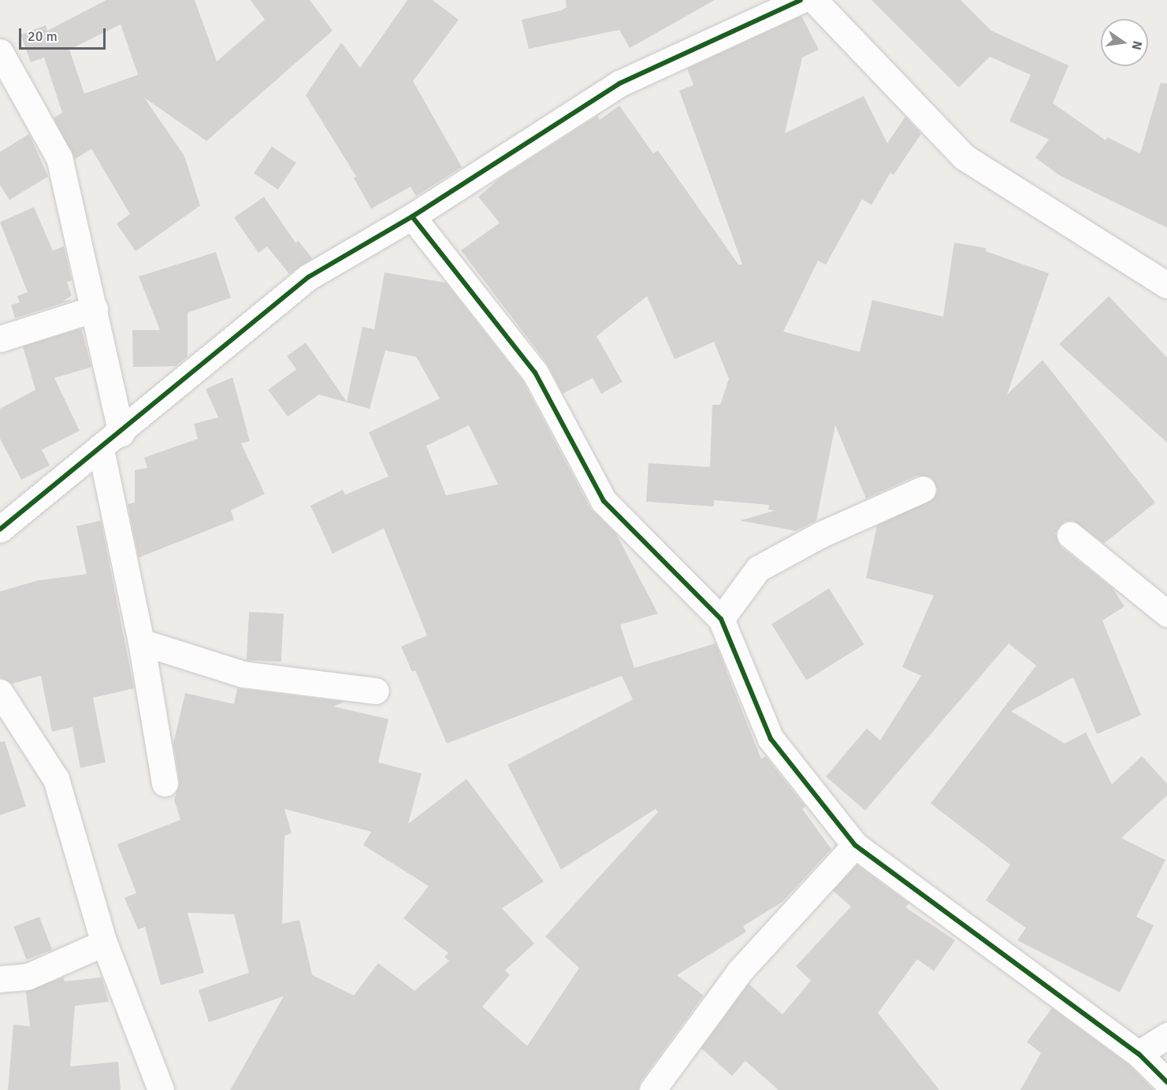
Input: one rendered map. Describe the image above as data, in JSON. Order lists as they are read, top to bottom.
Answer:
{
  "scale_bar": "20 m",
  "north": "right"
}
